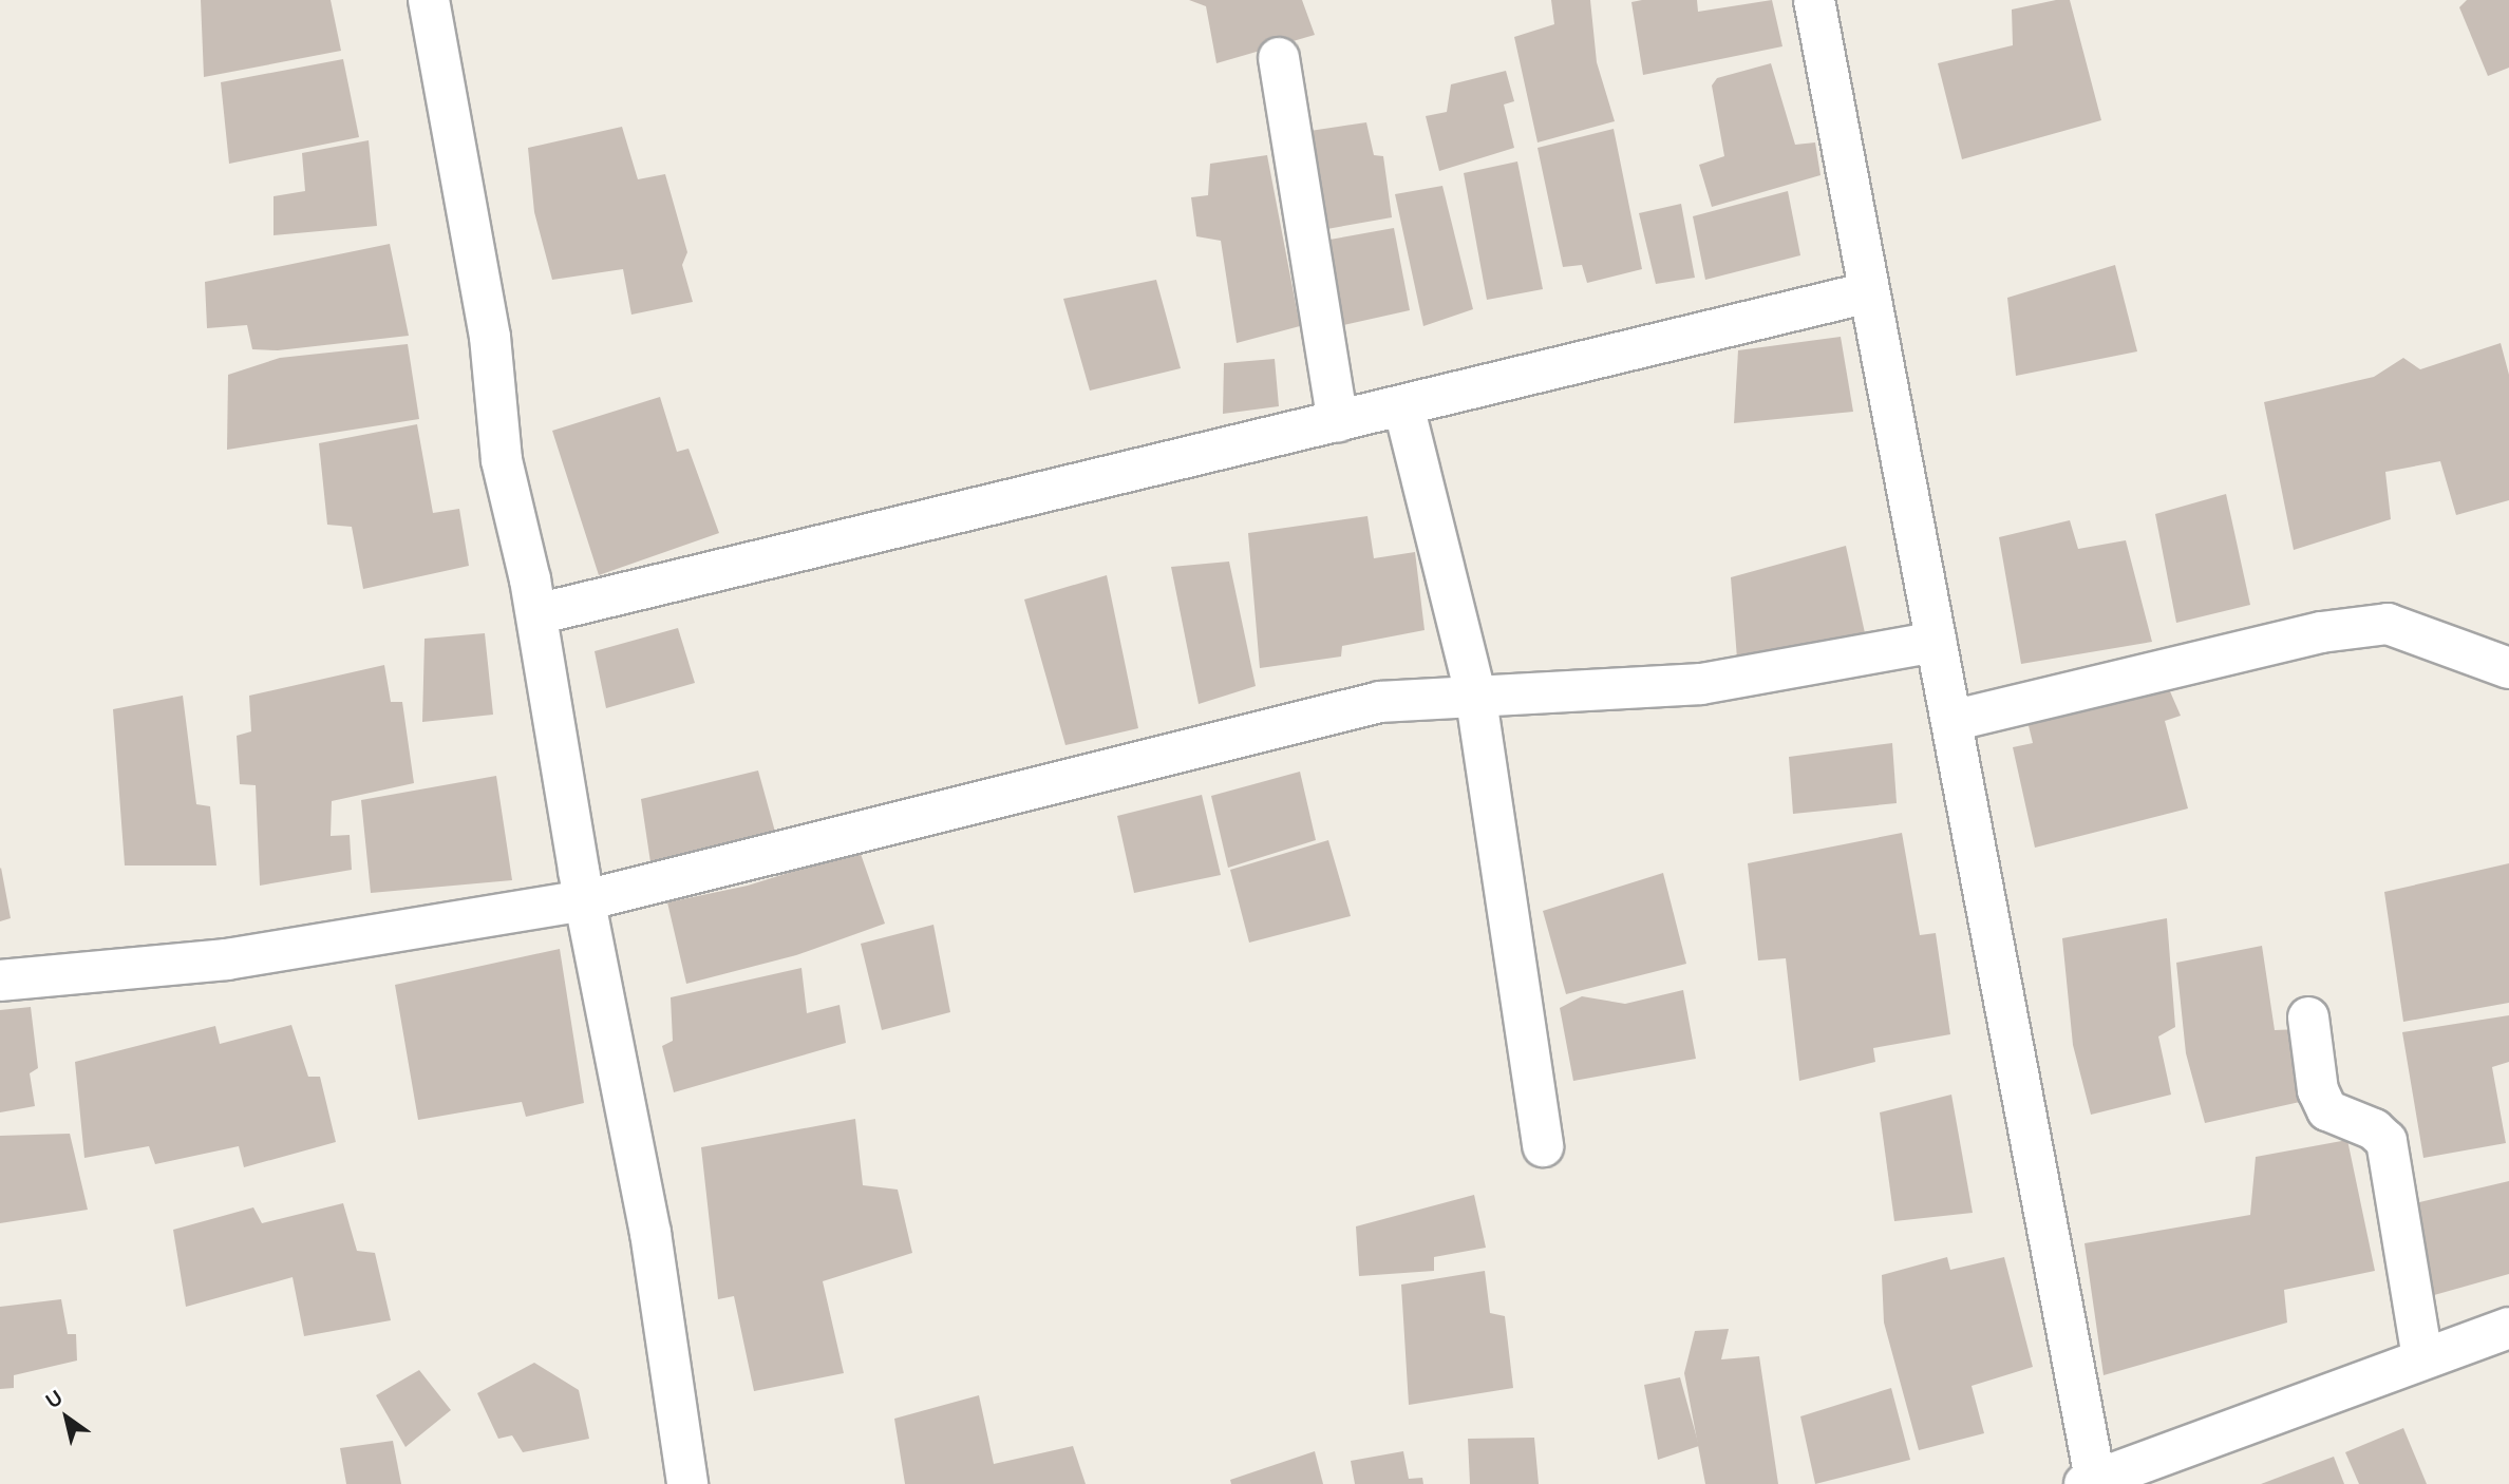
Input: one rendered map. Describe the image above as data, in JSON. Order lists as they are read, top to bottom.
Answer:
{
  "north": "top left"
}
